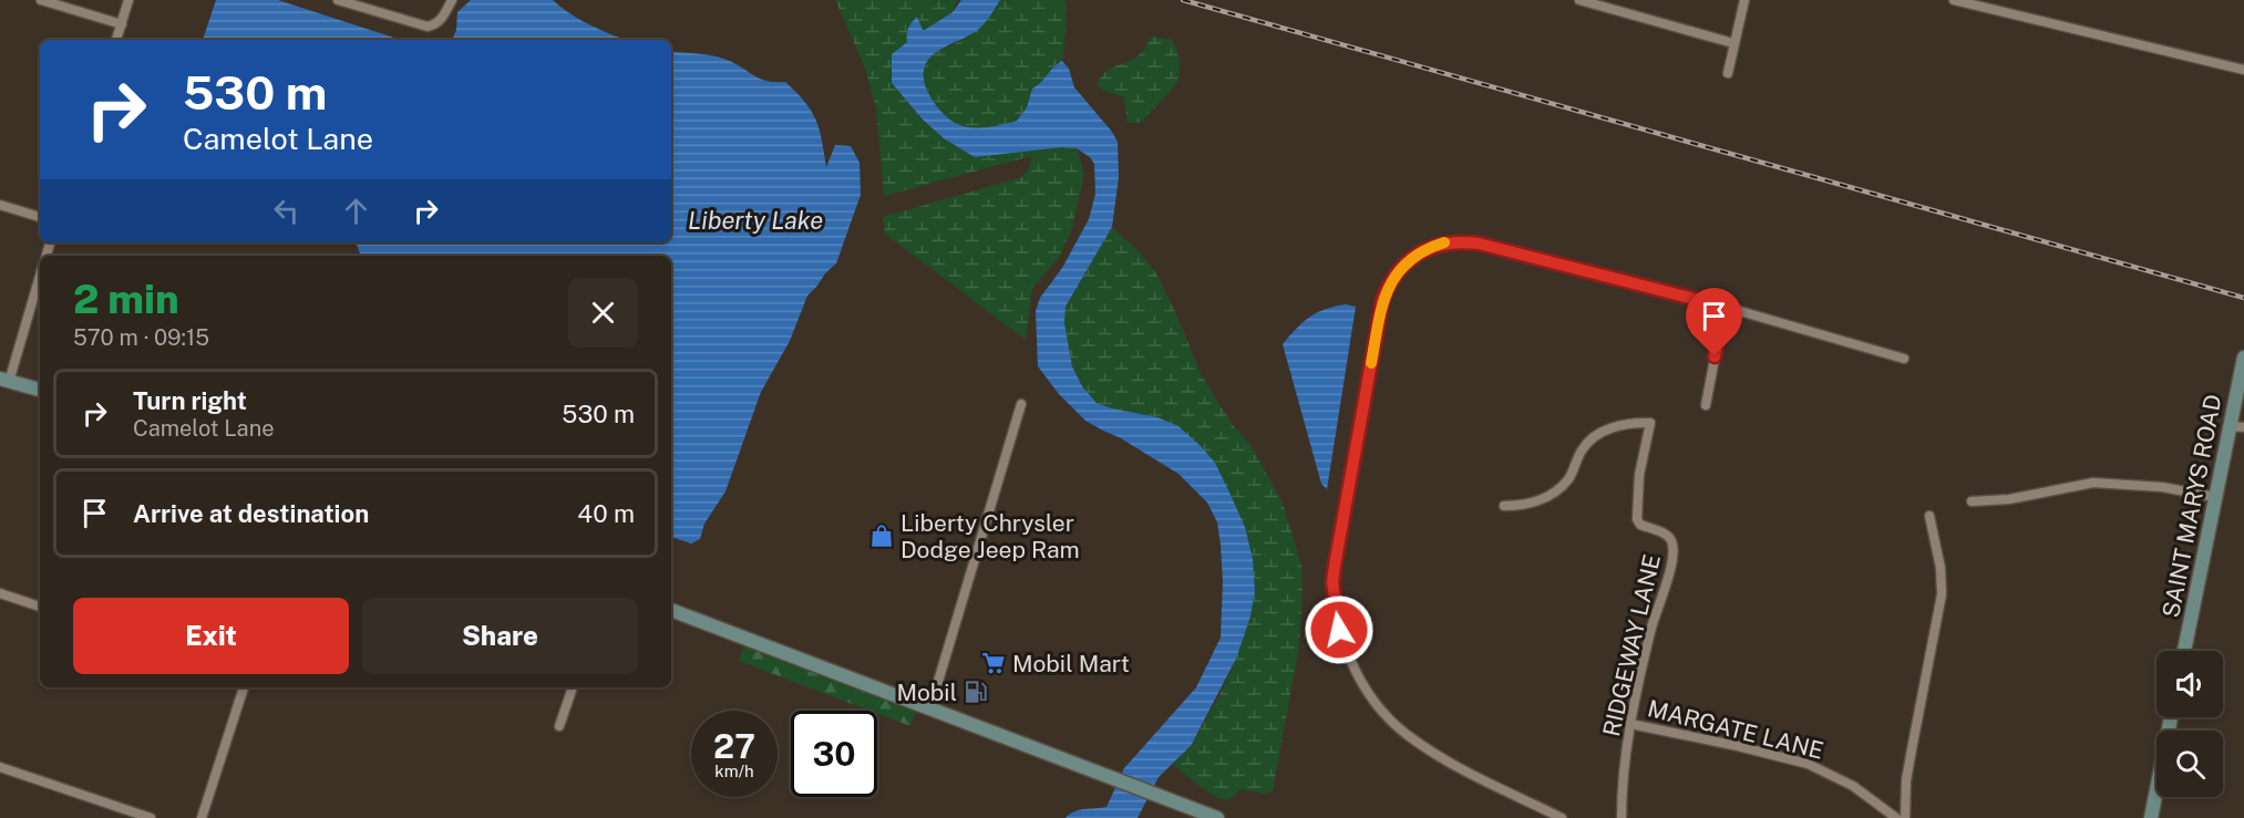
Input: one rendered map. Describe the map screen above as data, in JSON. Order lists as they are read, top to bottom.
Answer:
{
  "streets": {
    "main road": ["SAINT MARYS ROAD"],
    "street": ["RIDGEWAY LANE", "MARGATE LANE"]
  },
  "crossings": [
    ["RIDGEWAY LANE", "MARGATE LANE"]
  ],
  "water": ["Liberty Lake"],
  "places": {
    "shop": ["Liberty Chrysler Dodge Jeep Ram"],
    "supermarket": ["Mobil Mart"],
    "fuel station": ["Mobil"]
  },
  "page": {
    "turn": ["530 m", "Camelot Lane"],
    "heading": ["2 min", "570 m · 09:15"],
    "list": [
      {
        "name": "Turn right",
        "note": "Camelot Lane",
        "value": "530 m"
      },
      {
        "name": "Arrive at destination",
        "value": "40 m"
      }
    ],
    "buttons": ["Exit", "Share"],
    "speed": "27 km/h",
    "limit": "30"
  }
}
